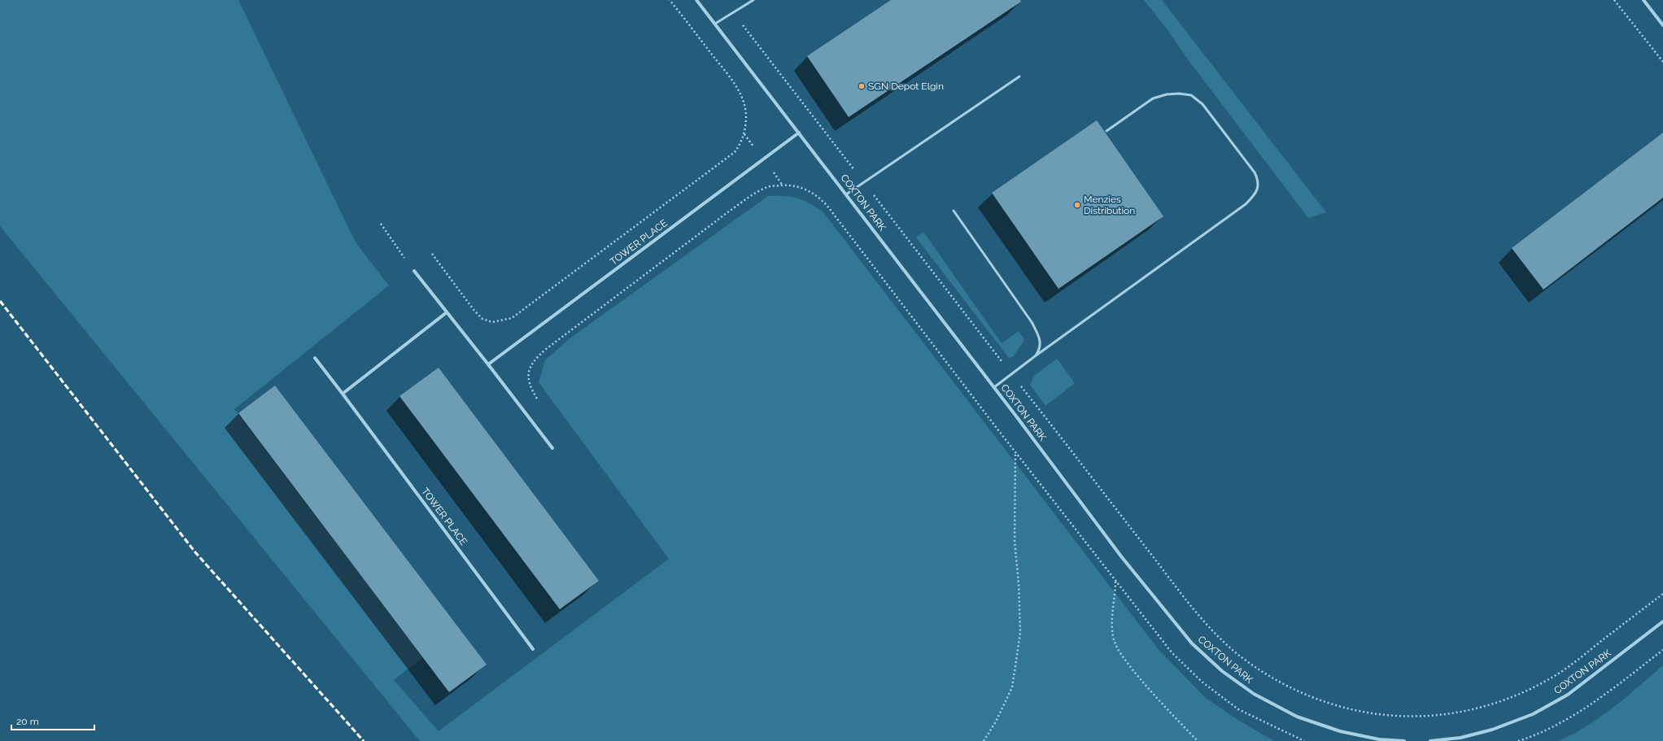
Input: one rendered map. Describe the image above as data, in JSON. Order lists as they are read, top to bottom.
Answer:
{
  "streets": {
    "street": ["COXTON PARK", "TOWER PLACE"]
  },
  "crossings": [
    ["COXTON PARK", "TOWER PLACE"]
  ],
  "places": ["SGN Depot Elgin", "Menzies Distribution"],
  "scale_bar": "20 m"
}
